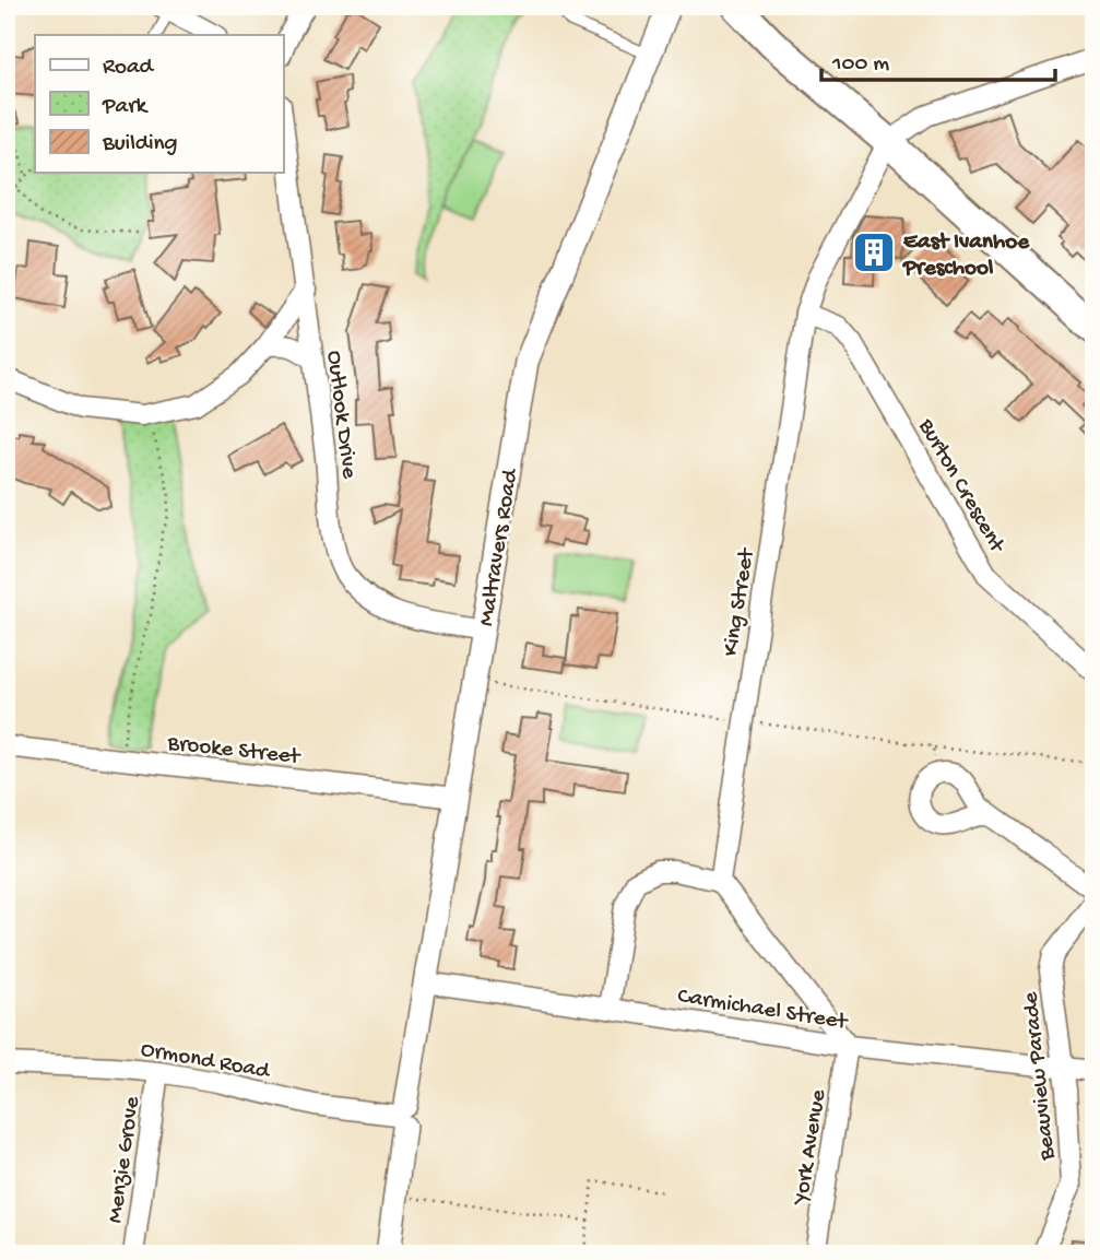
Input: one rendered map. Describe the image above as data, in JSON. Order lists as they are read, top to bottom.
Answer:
{
  "streets": {
    "street": [
      "Outlook Drive",
      "Burton Crescent",
      "Maltravers Road",
      "King Street",
      "Brooke Street",
      "Carmichael Street",
      "Ormond Road",
      "Beauview Parade",
      "York Avenue",
      "Menzie Grove"
    ]
  },
  "crossings": [
    ["Outlook Drive", "Maltravers Road"],
    ["Burton Crescent", "King Street"],
    ["Maltravers Road", "Brooke Street"],
    ["Maltravers Road", "Carmichael Street"],
    ["Maltravers Road", "Ormond Road"],
    ["Carmichael Street", "Beauview Parade"],
    ["Carmichael Street", "York Avenue"],
    ["Ormond Road", "Menzie Grove"]
  ],
  "places": {
    "building": ["East Ivanhoe Preschool"]
  },
  "legend": ["Road", "Park", "Building"],
  "scale_bar": "100 m"
}
